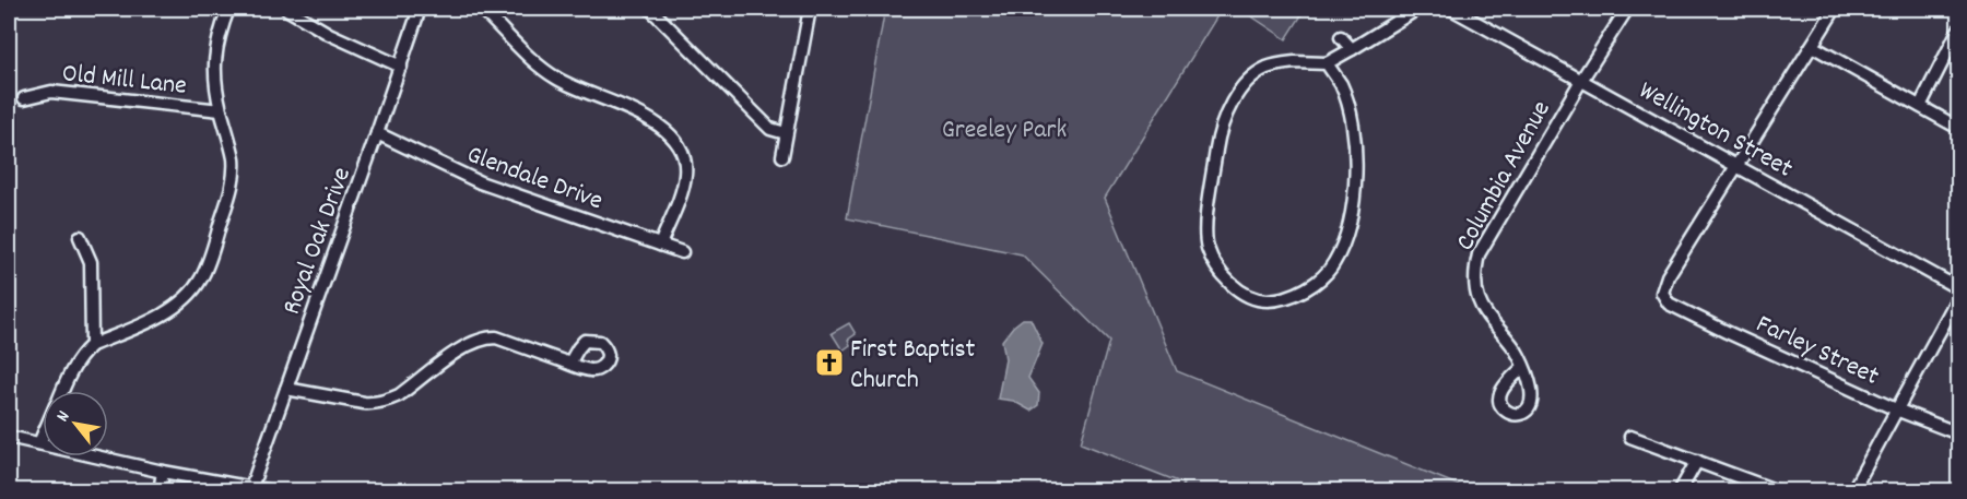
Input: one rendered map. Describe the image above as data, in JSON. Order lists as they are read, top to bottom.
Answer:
{
  "streets": {
    "street": [
      "Old Mill Lane",
      "Wellington Street",
      "Columbia Avenue",
      "Glendale Drive",
      "Royal Oak Drive",
      "Farley Street"
    ]
  },
  "crossings": [
    ["Wellington Street", "Columbia Avenue"],
    ["Wellington Street", "Farley Street"],
    ["Glendale Drive", "Royal Oak Drive"]
  ],
  "parks": ["Greeley Park"],
  "places": {
    "church": ["First Baptist Church"]
  },
  "north": "top left"
}
